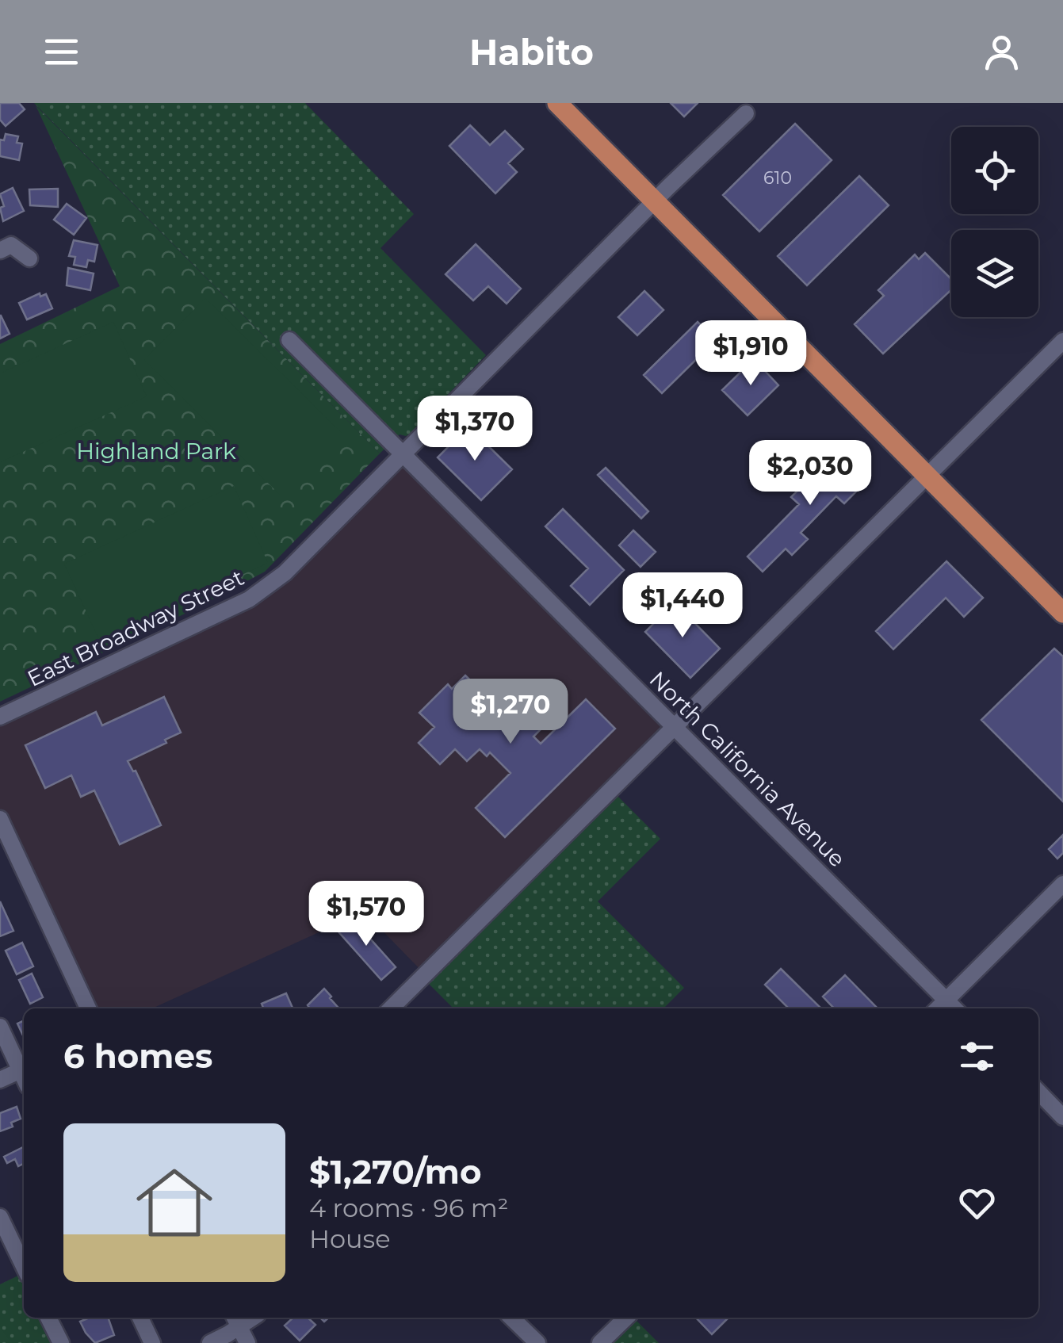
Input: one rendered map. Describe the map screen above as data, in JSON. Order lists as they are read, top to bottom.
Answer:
{
  "streets": {
    "street": ["East Broadway Street", "North California Avenue"]
  },
  "crossings": [
    ["East Broadway Street", "North California Avenue"]
  ],
  "parks": ["Highland Park"],
  "house_numbers": ["610"],
  "page": {
    "header": "Habito",
    "price": [
      "$1,910",
      "$1,370",
      "$2,030",
      "$1,440",
      "$1,270",
      "$1,570"
    ],
    "heading": "6 homes",
    "list": [
      {
        "name": "$1,270/mo",
        "note": "4 rooms · 96 m² · House"
      }
    ]
  }
}
